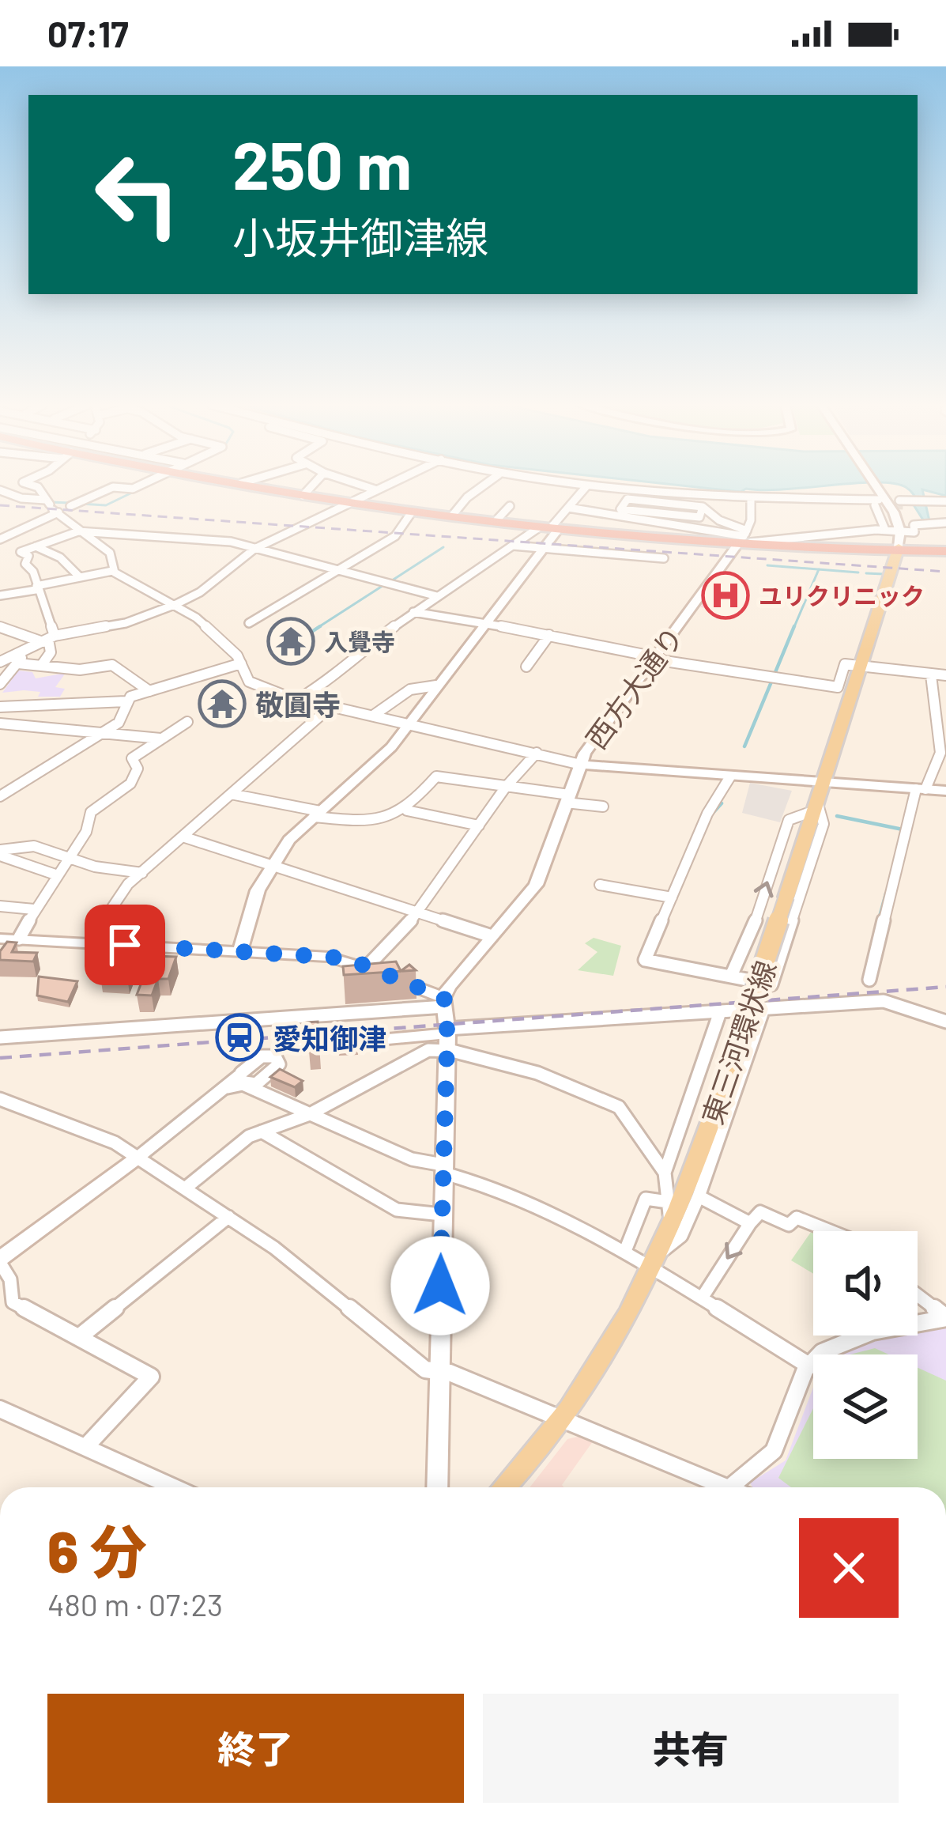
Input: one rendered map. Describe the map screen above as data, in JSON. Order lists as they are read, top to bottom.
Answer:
{
  "streets": {
    "main road": ["東三河環状線"],
    "street": ["西方大通り"]
  },
  "places": {
    "hospital": ["ユリクリニック"],
    "temple": ["入覺寺", "敬圓寺"],
    "station": ["愛知御津"]
  },
  "page": {
    "status": "07:17",
    "turn": ["250 m", "小坂井御津線"],
    "heading": ["6 分", "480 m · 07:23"],
    "buttons": ["終了", "共有"]
  }
}
